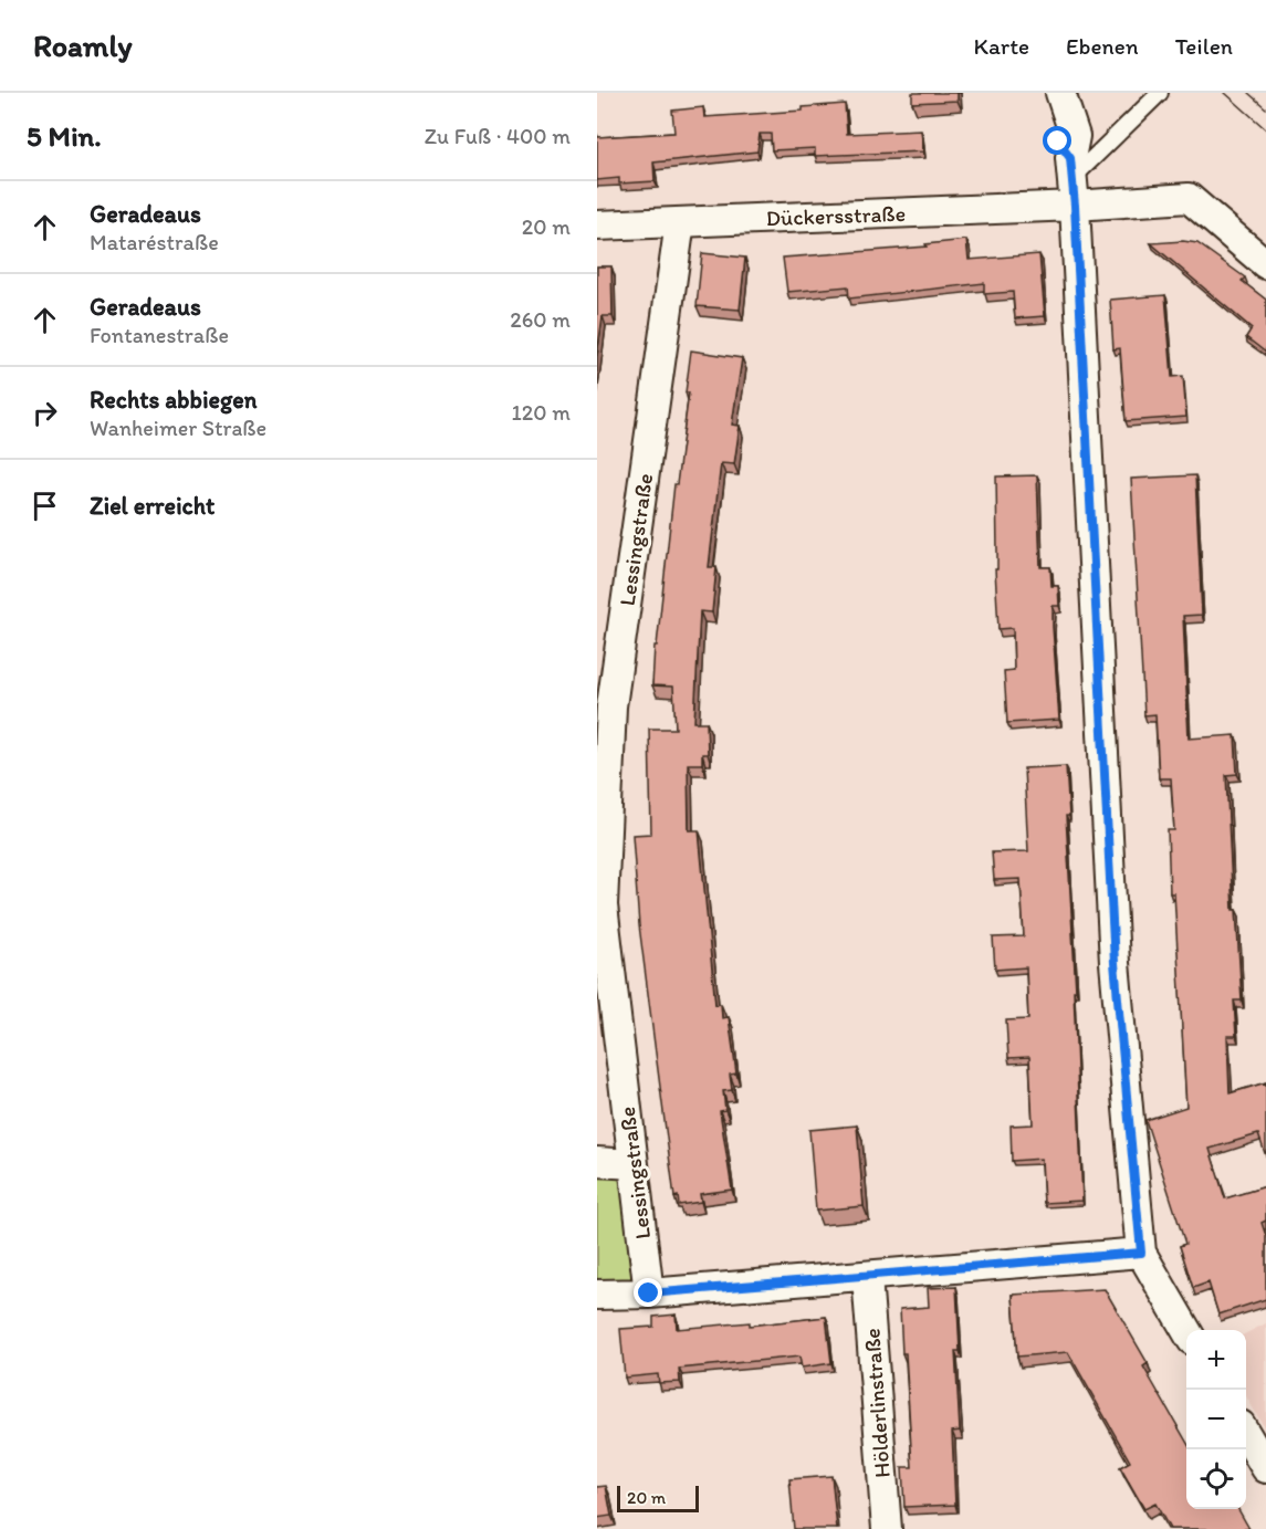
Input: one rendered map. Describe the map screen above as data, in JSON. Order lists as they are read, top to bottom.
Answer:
{
  "streets": {
    "street": ["Dückersstraße", "Lessingstraße", "Hölderlinstraße"]
  },
  "crossings": [
    ["Dückersstraße", "Lessingstraße"]
  ],
  "scale_bar": "20 m",
  "page": {
    "header": "Roamly",
    "nav": ["Karte", "Ebenen", "Teilen"],
    "heading": ["5 Min.", "Zu Fuß · 400 m"],
    "list": [
      ["Geradeaus", "Mataréstraße", "20 m"],
      ["Geradeaus", "Fontanestraße", "260 m"],
      ["Rechts abbiegen", "Wanheimer Straße", "120 m"],
      "Ziel erreicht"
    ],
    "map_buttons": ["+", "−"],
    "scale": "20 m"
  }
}
